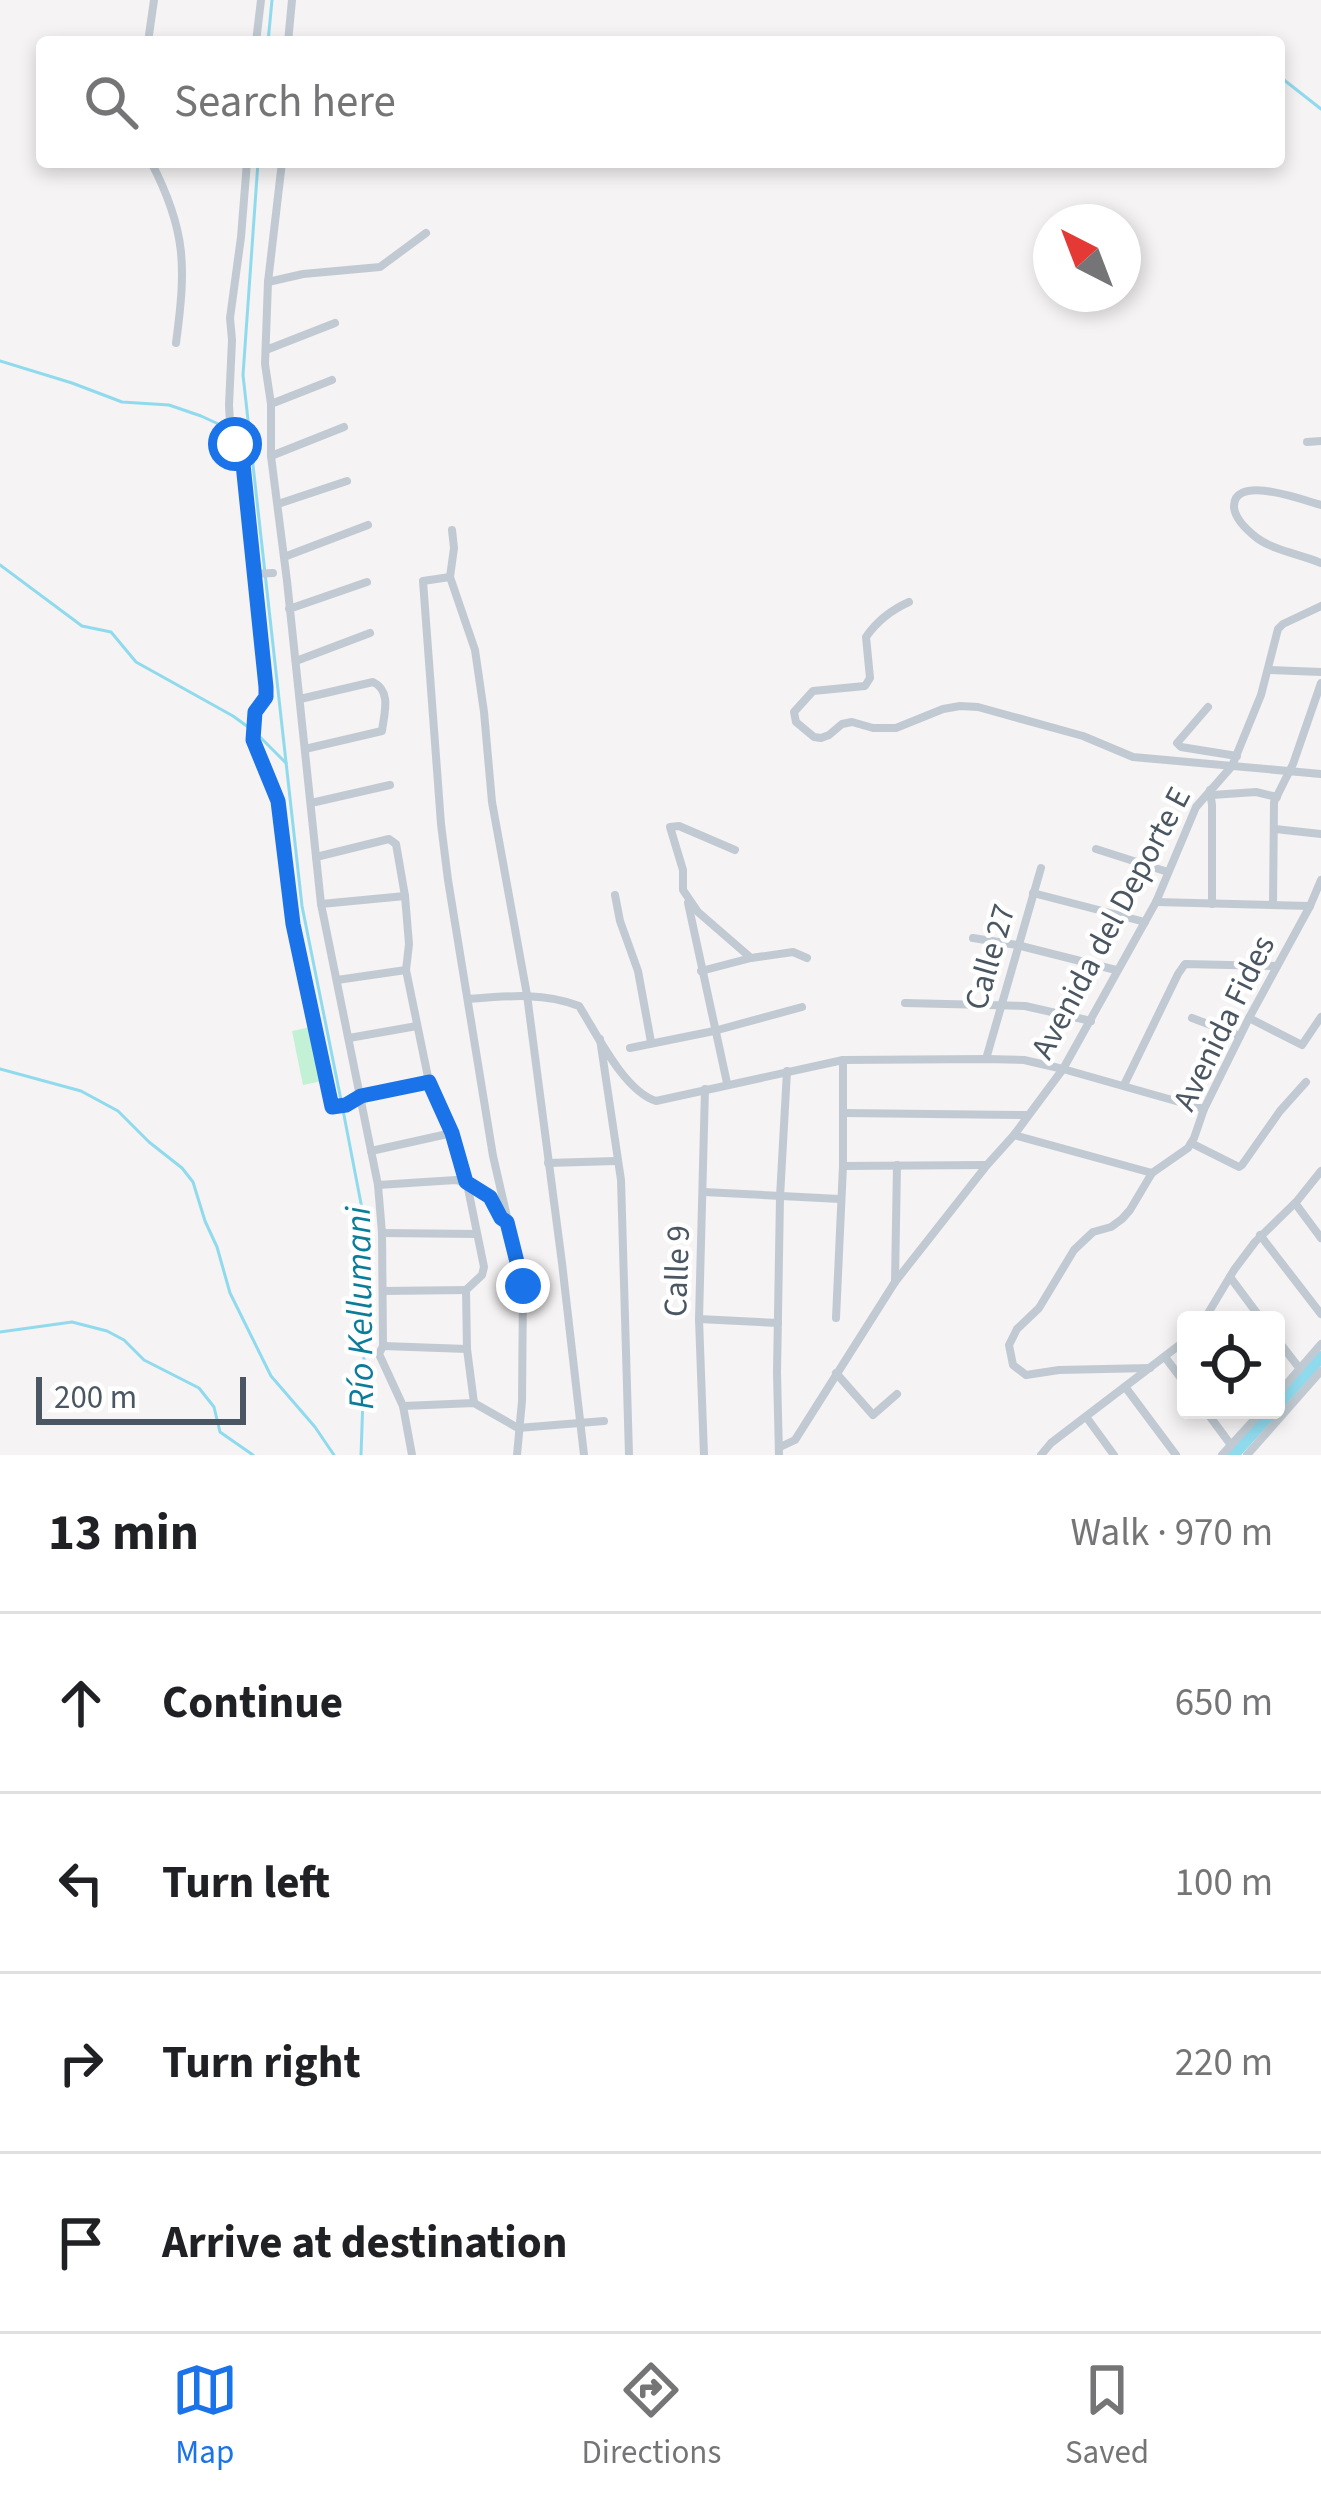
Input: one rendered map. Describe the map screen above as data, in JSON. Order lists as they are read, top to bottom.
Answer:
{
  "streets": {
    "street": [
      "Avenida del Deporte E",
      "Calle 27",
      "Avenida Fides",
      "Calle 9"
    ]
  },
  "water": ["Río Kellumani"],
  "scale_bar": "200 m",
  "north": "top left",
  "page": {
    "search": "Search here",
    "scale": "200 m",
    "heading": ["13 min", "Walk · 970 m"],
    "list": [
      ["Continue", "650 m"],
      ["Turn left", "100 m"],
      ["Turn right", "220 m"],
      "Arrive at destination"
    ],
    "nav": ["Map", "Directions", "Saved"]
  }
}
